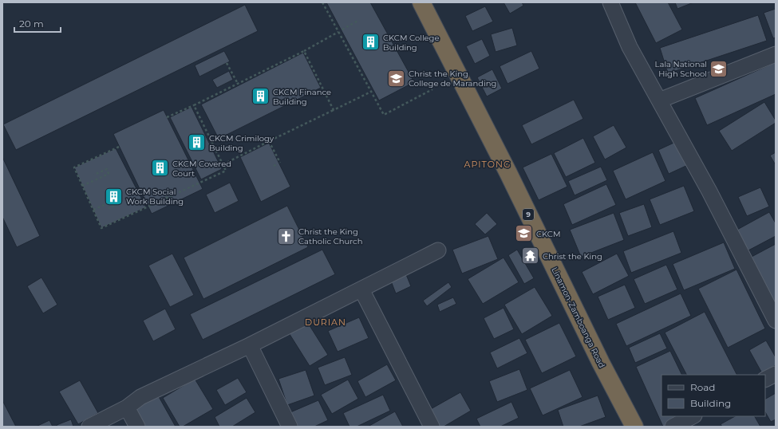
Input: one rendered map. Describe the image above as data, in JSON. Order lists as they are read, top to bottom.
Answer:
{
  "streets": {
    "highway": ["9", "Linamon-Zamboanga Road"]
  },
  "districts": ["APITONG", "DURIAN"],
  "places": {
    "building": [
      "CKCM College Building",
      "CKCM Finance Building",
      "CKCM Crimilogy Building",
      "CKCM Covered Court",
      "CKCM Social Work Building"
    ],
    "school or university": ["Lala National High School", "Christ the King College de Maranding", "CKCM"],
    "church": ["Christ the King Catholic Church"],
    "temple": ["Christ the King"]
  },
  "legend": ["Road", "Building"],
  "scale_bar": "20 m"
}
